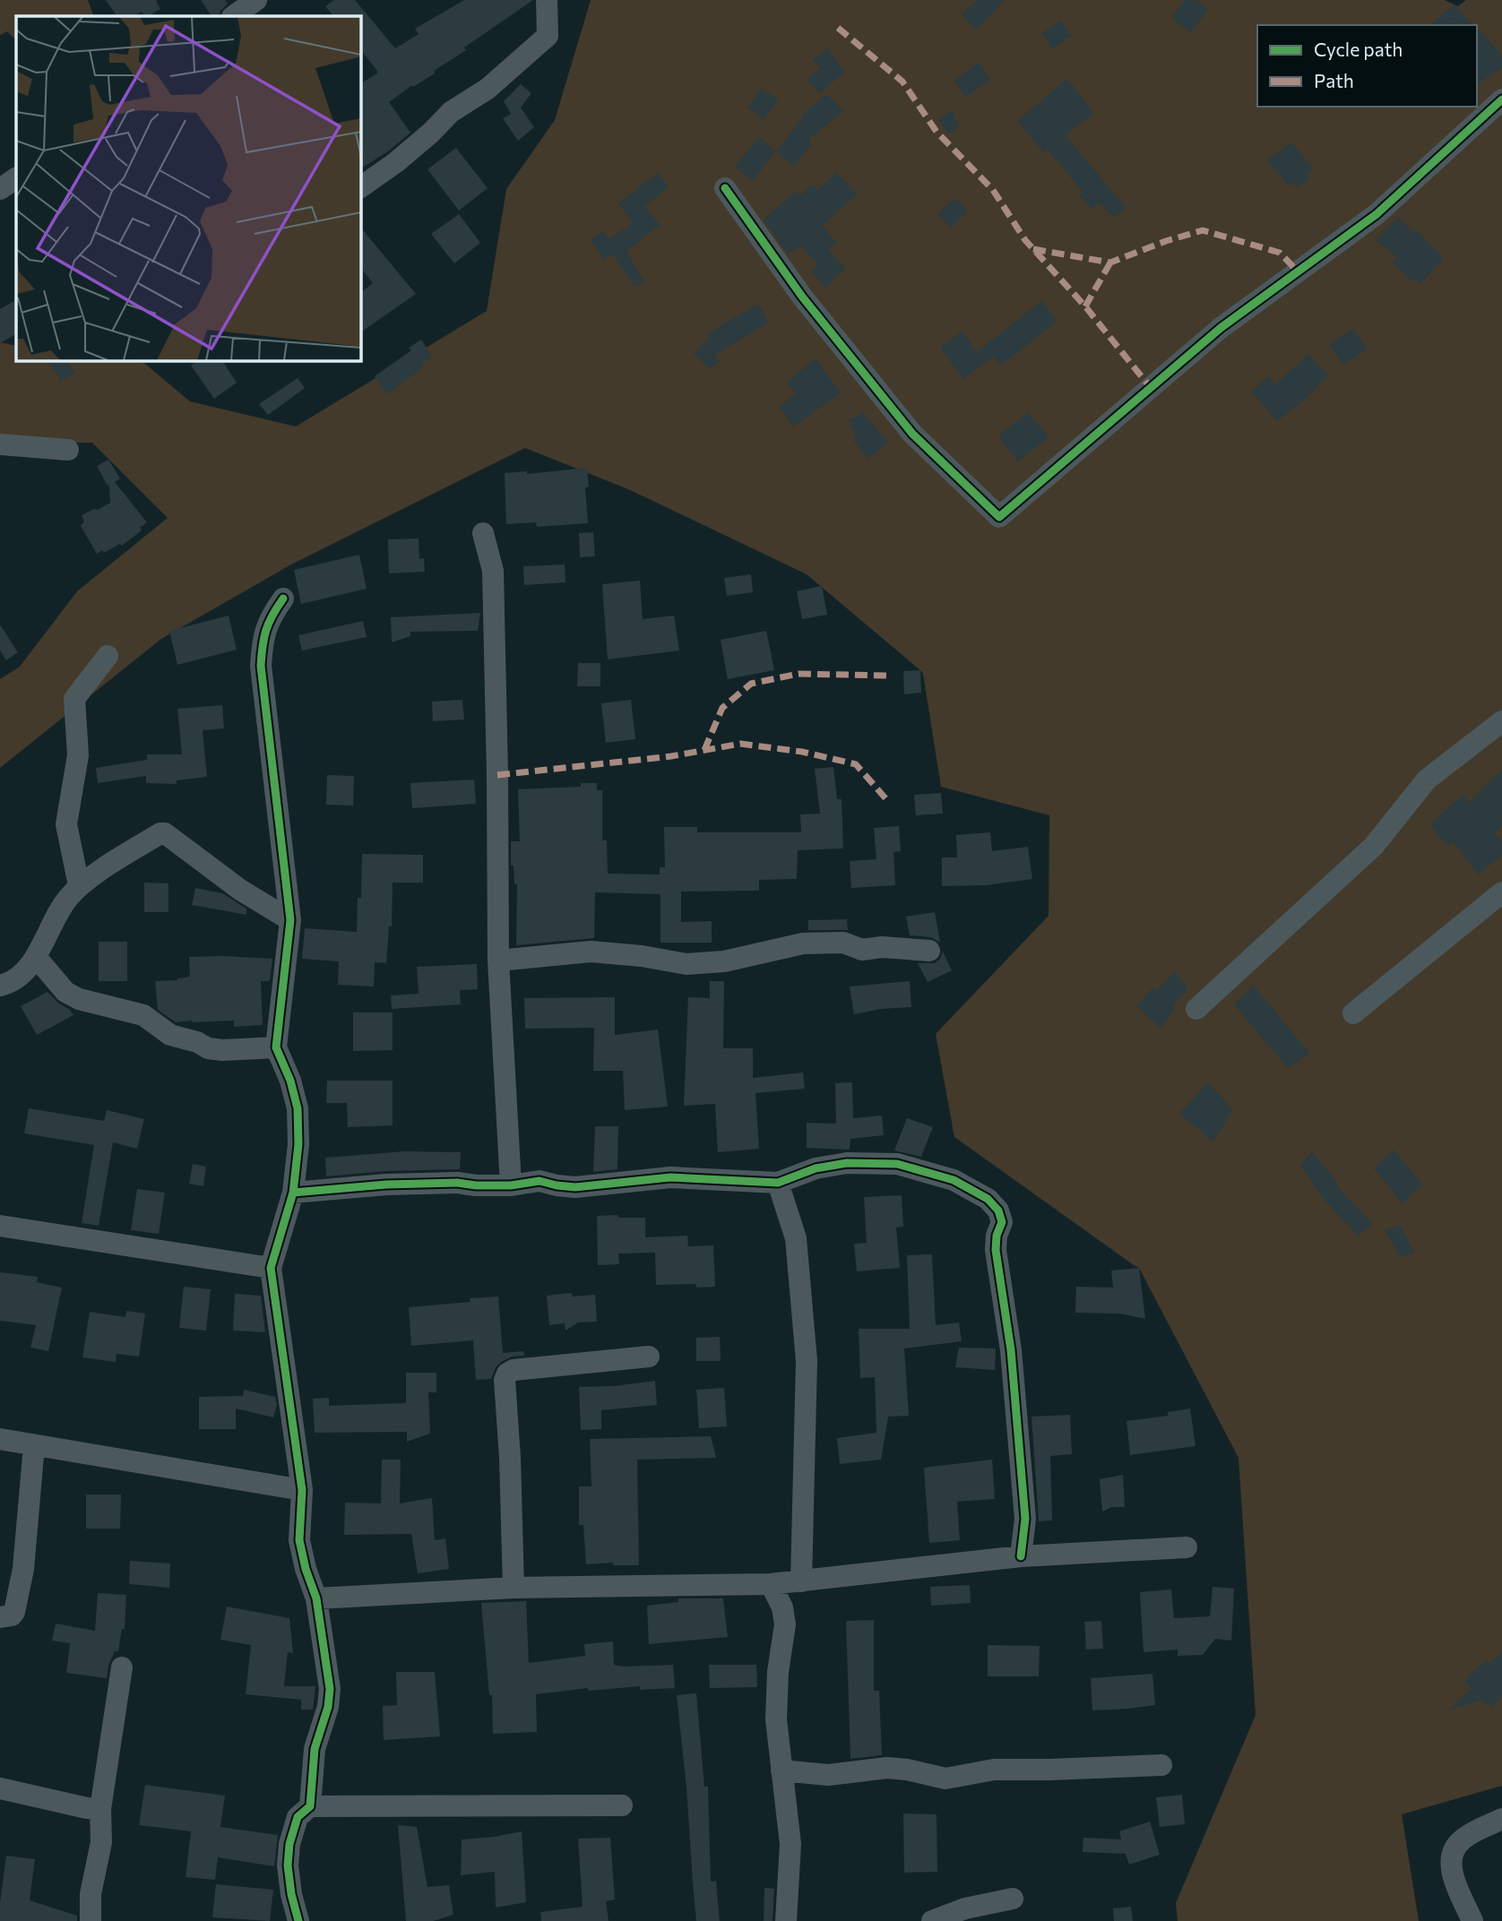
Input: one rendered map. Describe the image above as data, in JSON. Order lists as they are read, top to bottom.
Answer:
{
  "legend": ["Cycle path", "Path"]
}
